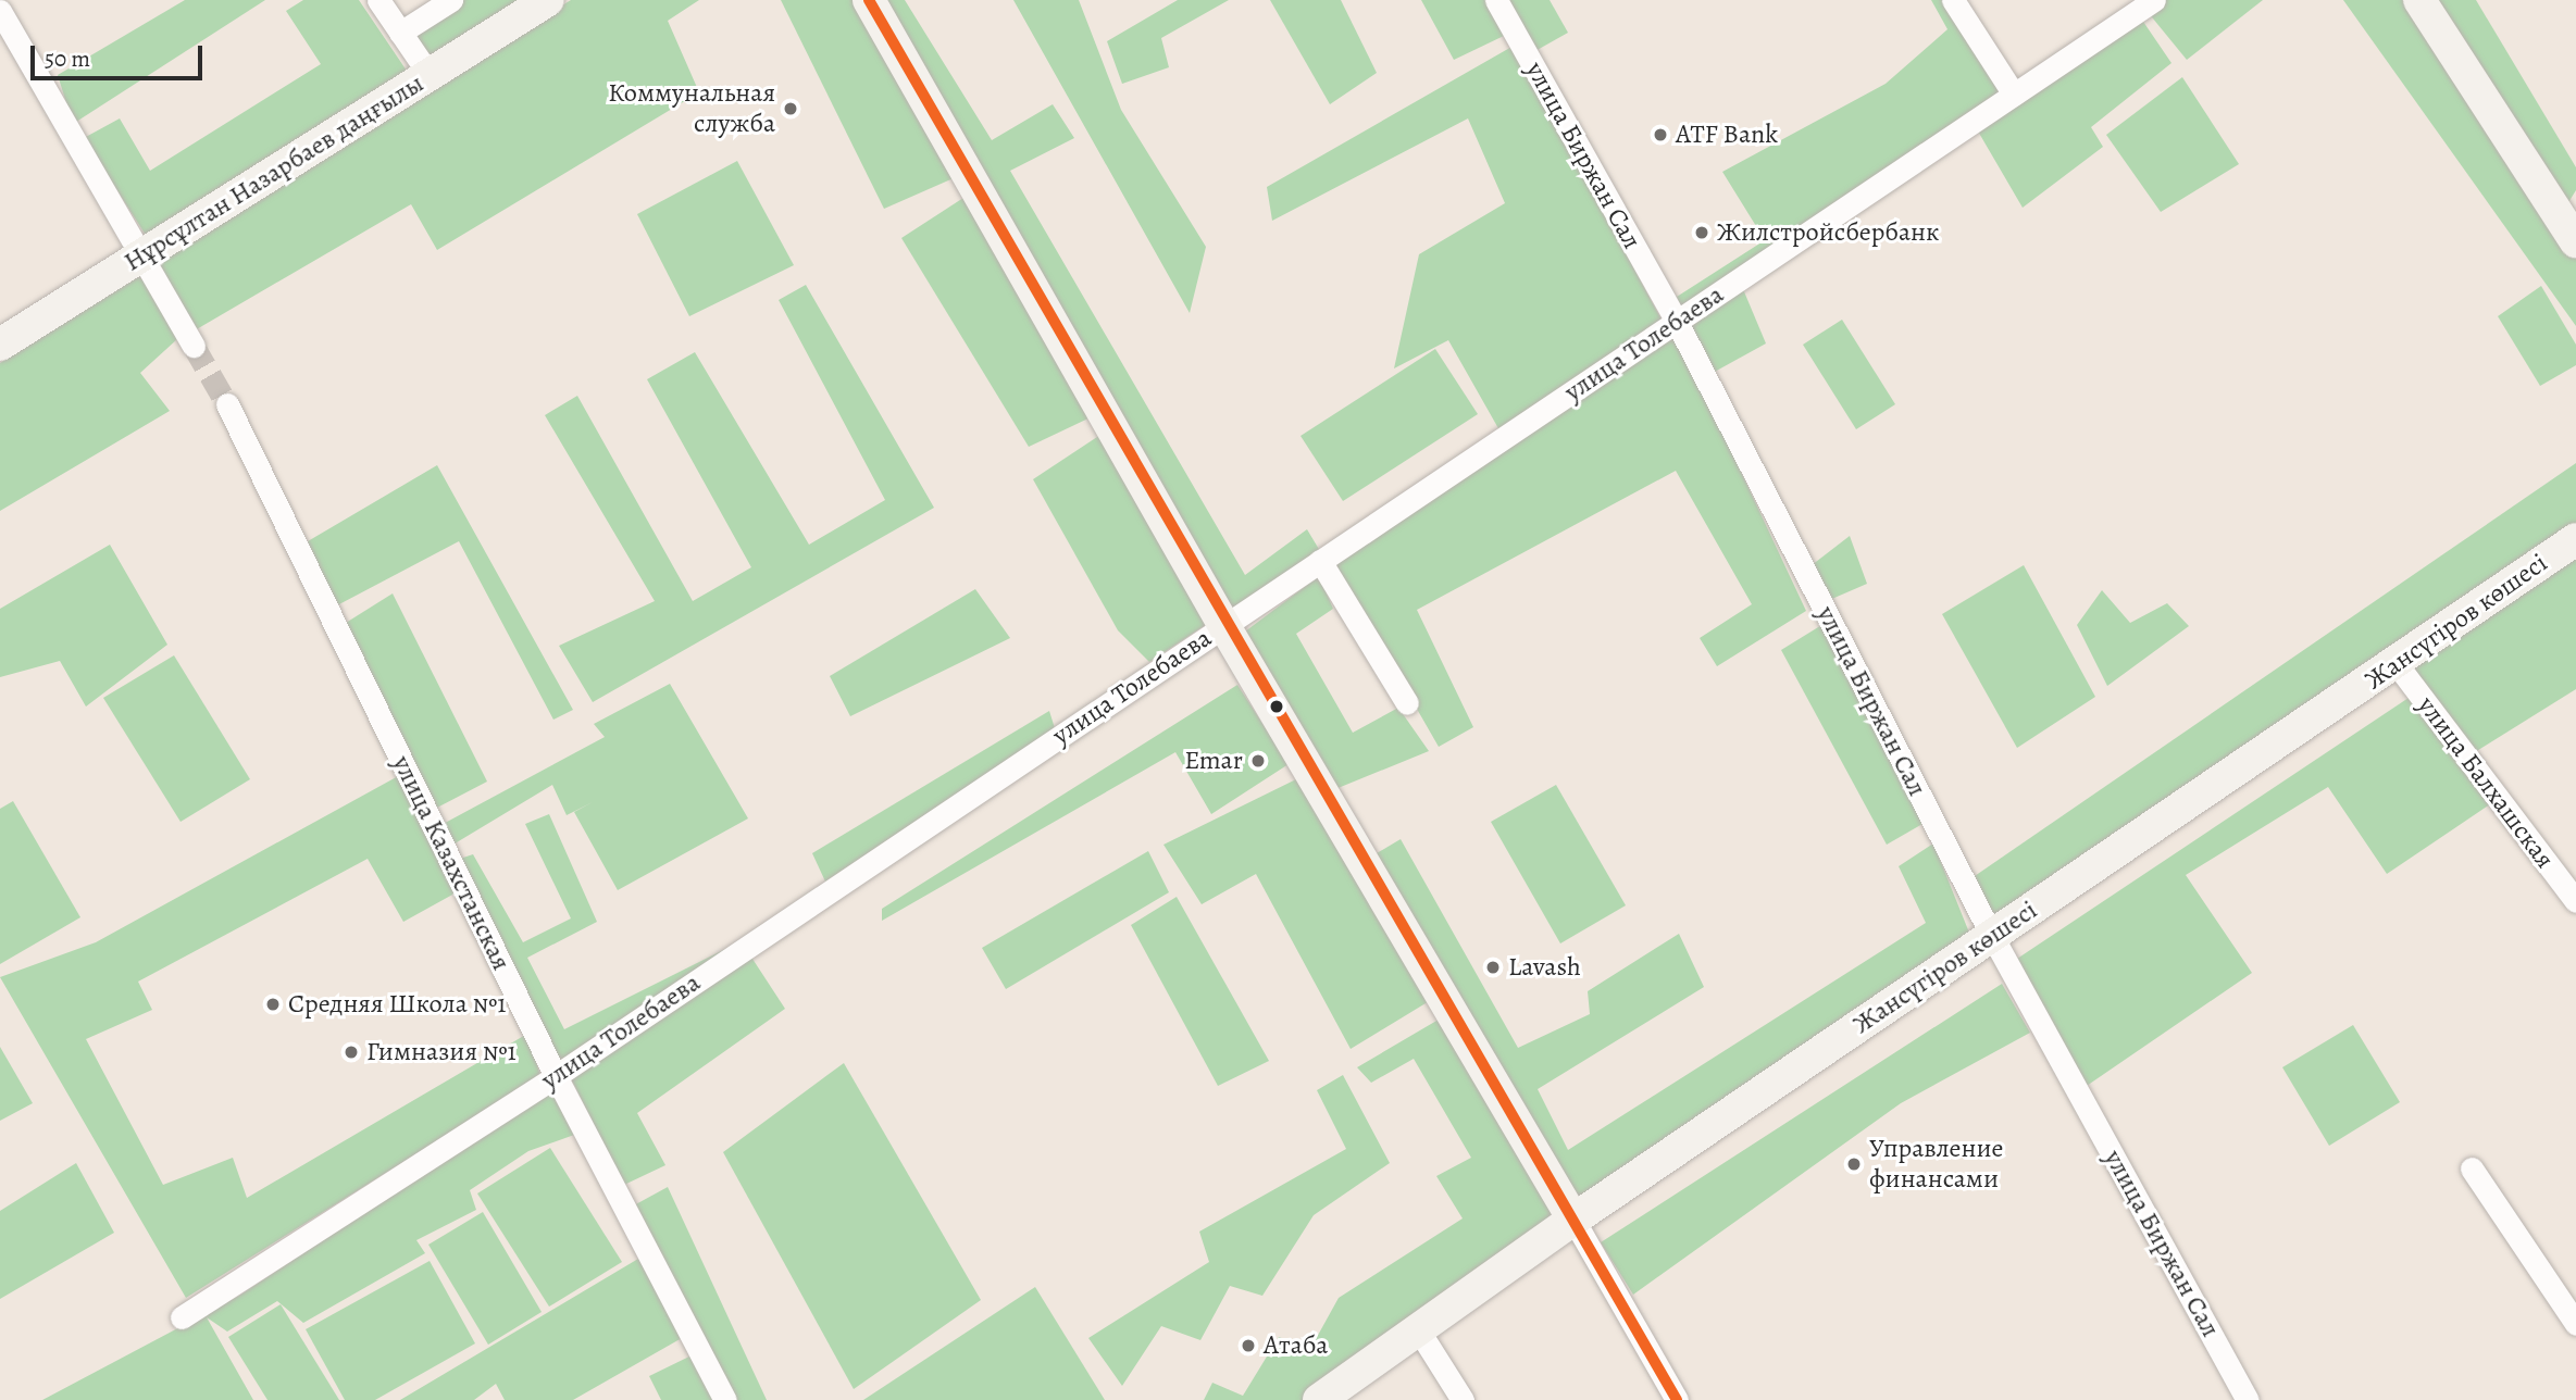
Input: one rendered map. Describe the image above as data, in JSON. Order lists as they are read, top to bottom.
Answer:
{
  "streets": {
    "main road": ["Нұрсұлтан Назарбаев даңғылы", "Жансүгіров көшесі"],
    "street": [
      "улица Биржан Сал",
      "улица Толебаева",
      "улица Балхашская",
      "улица Казахстанская"
    ]
  },
  "crossings": [
    ["улица Биржан Сал", "улица Толебаева"],
    ["улица Биржан Сал", "Жансүгіров көшесі"],
    ["улица Толебаева", "улица Казахстанская"],
    ["Жансүгіров көшесі", "улица Балхашская"]
  ],
  "places": [
    "Коммунальная служба",
    "ATF Bank",
    "Жилстройсбербанк",
    "Emar",
    "Lavash",
    "Средняя Школа №1",
    "Гимназия №1",
    "Управление финансами",
    "Атаба"
  ],
  "scale_bar": "50 m"
}
